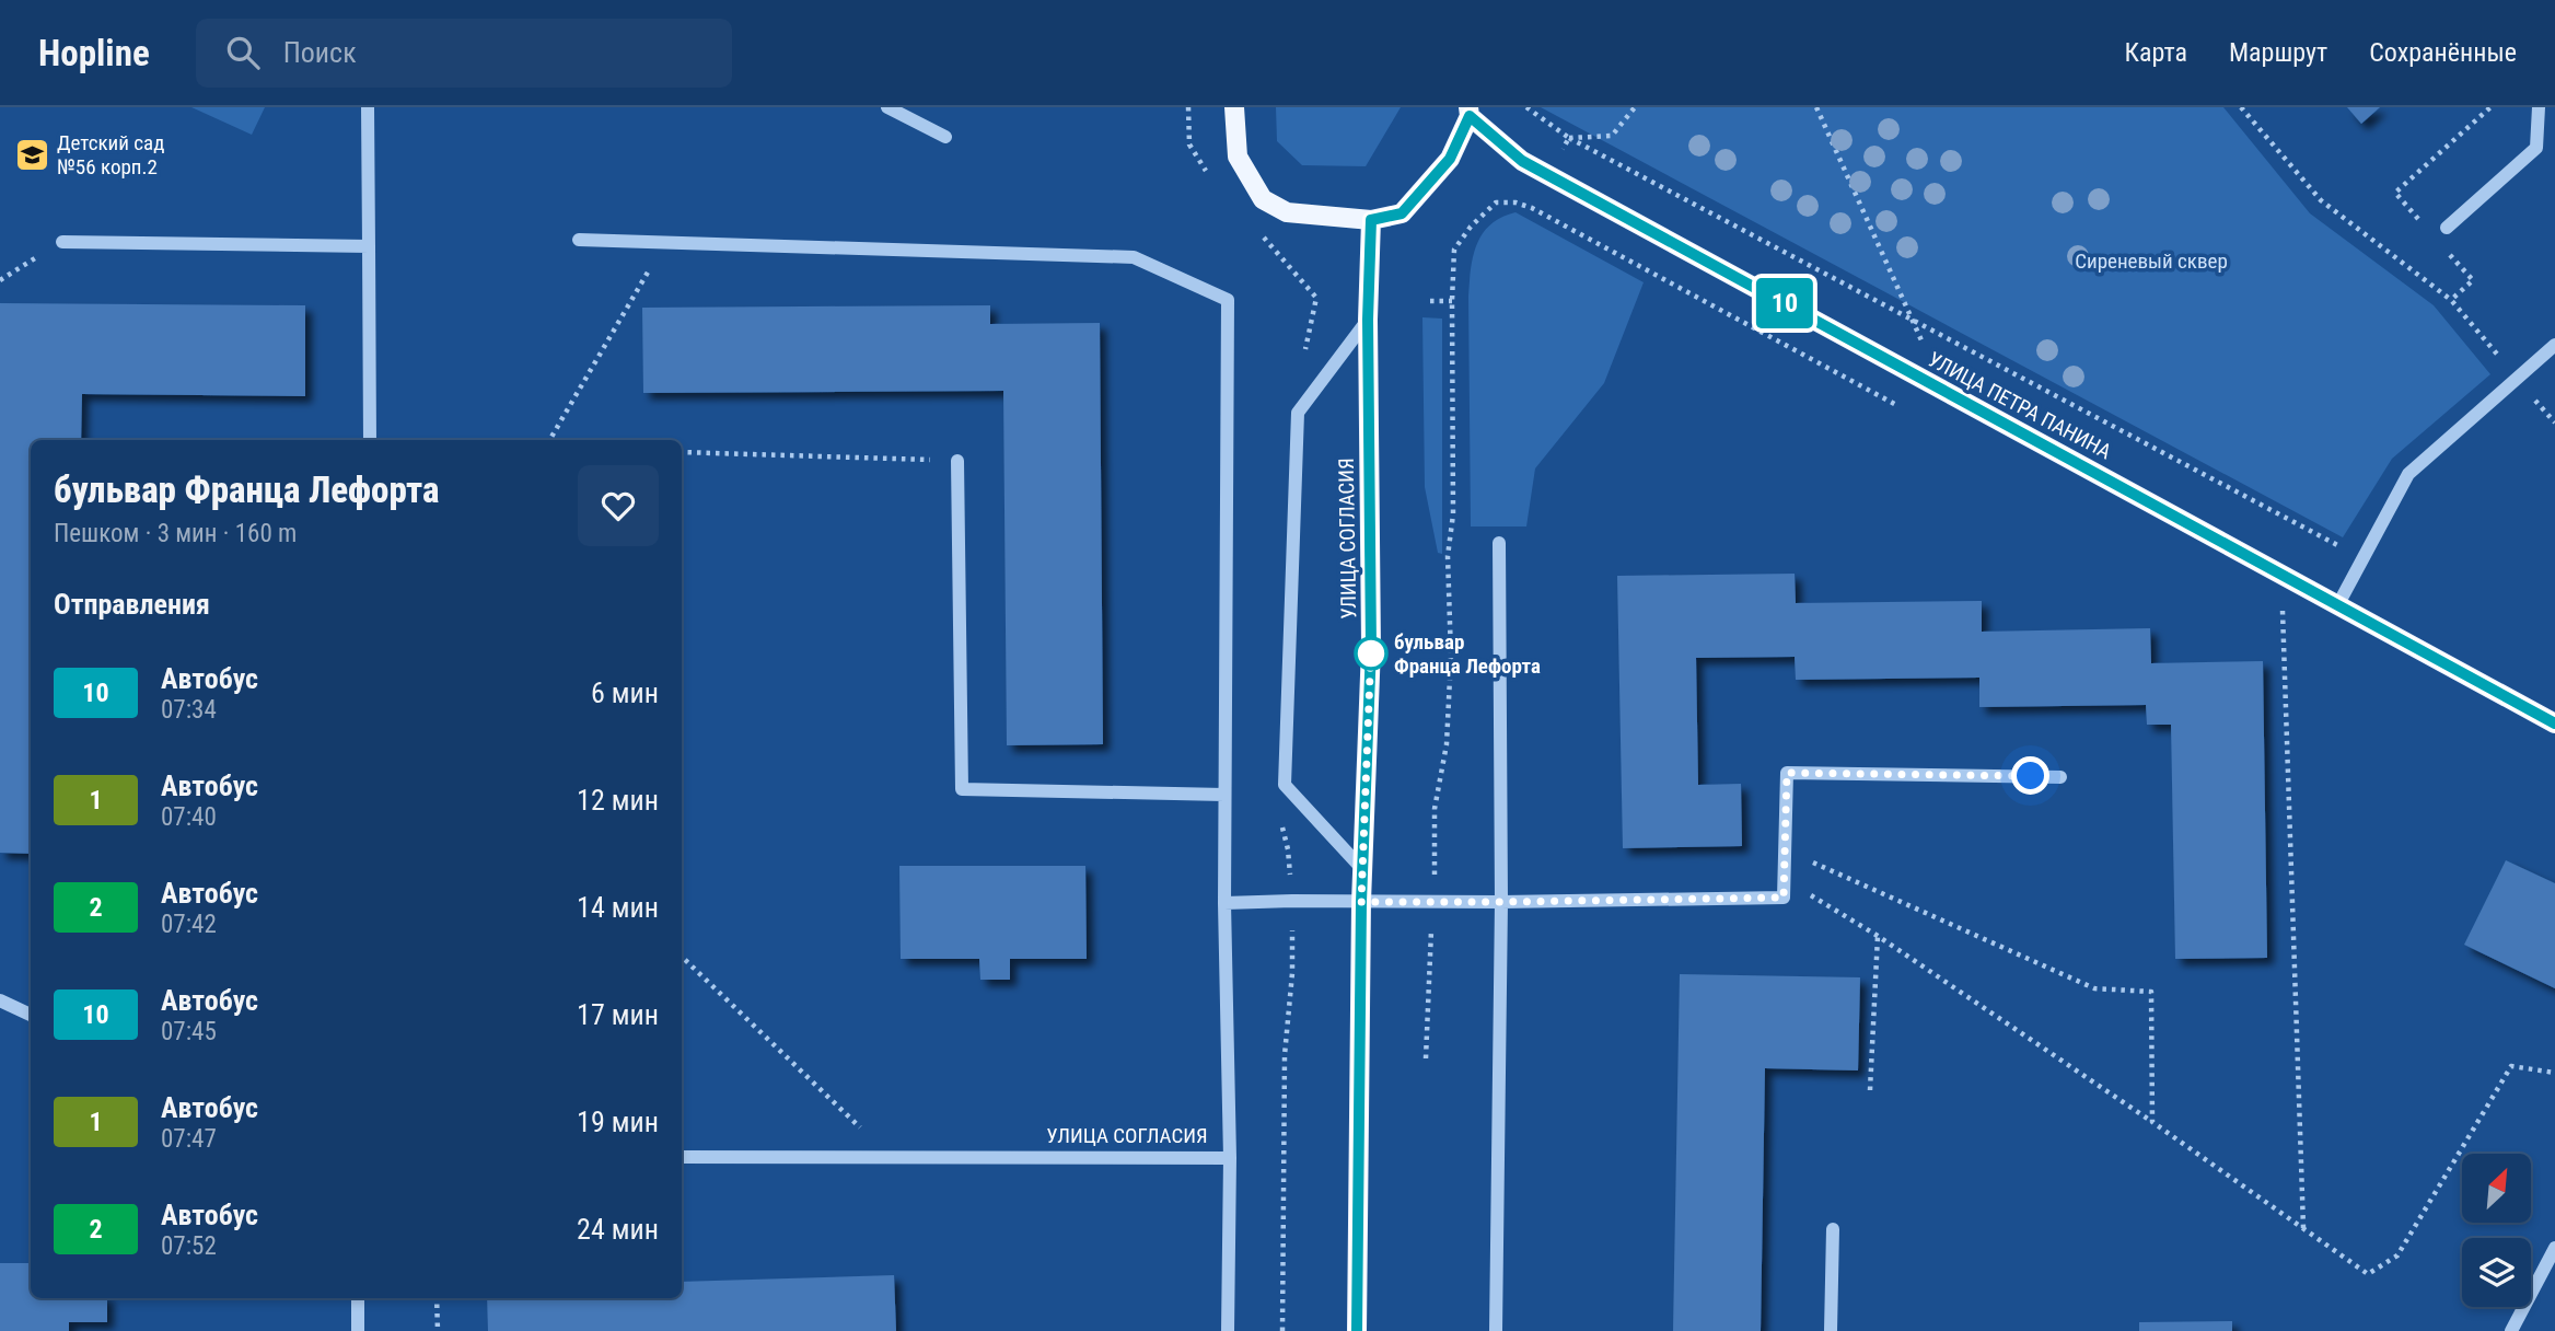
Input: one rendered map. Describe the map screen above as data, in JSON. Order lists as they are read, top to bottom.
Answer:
{
  "streets": {
    "main road": ["УЛИЦА ПЕТРА ПАНИНА", "УЛИЦА СОГЛАСИЯ"]
  },
  "parks": ["Сиреневый сквер"],
  "places": {
    "school or university": ["Детский сад №56 корп.2"],
    "other": ["бульвар Франца Лефорта"]
  },
  "lines": ["bus line 10"],
  "north": "top right",
  "page": {
    "header": "Hopline",
    "search": "Поиск",
    "nav": ["Карта", "Маршрут", "Сохранённые"],
    "on_map": "10",
    "heading": [
      ["бульвар Франца Лефорта", "Пешком · 3 мин · 160 m"],
      "Отправления"
    ],
    "list": [
      {
        "mark": "10",
        "name": "Автобус",
        "note": "07:34",
        "value": "6 мин"
      },
      {
        "mark": "1",
        "name": "Автобус",
        "note": "07:40",
        "value": "12 мин"
      },
      {
        "mark": "2",
        "name": "Автобус",
        "note": "07:42",
        "value": "14 мин"
      },
      {
        "mark": "10",
        "name": "Автобус",
        "note": "07:45",
        "value": "17 мин"
      },
      {
        "mark": "1",
        "name": "Автобус",
        "note": "07:47",
        "value": "19 мин"
      },
      {
        "mark": "2",
        "name": "Автобус",
        "note": "07:52",
        "value": "24 мин"
      }
    ]
  }
}
